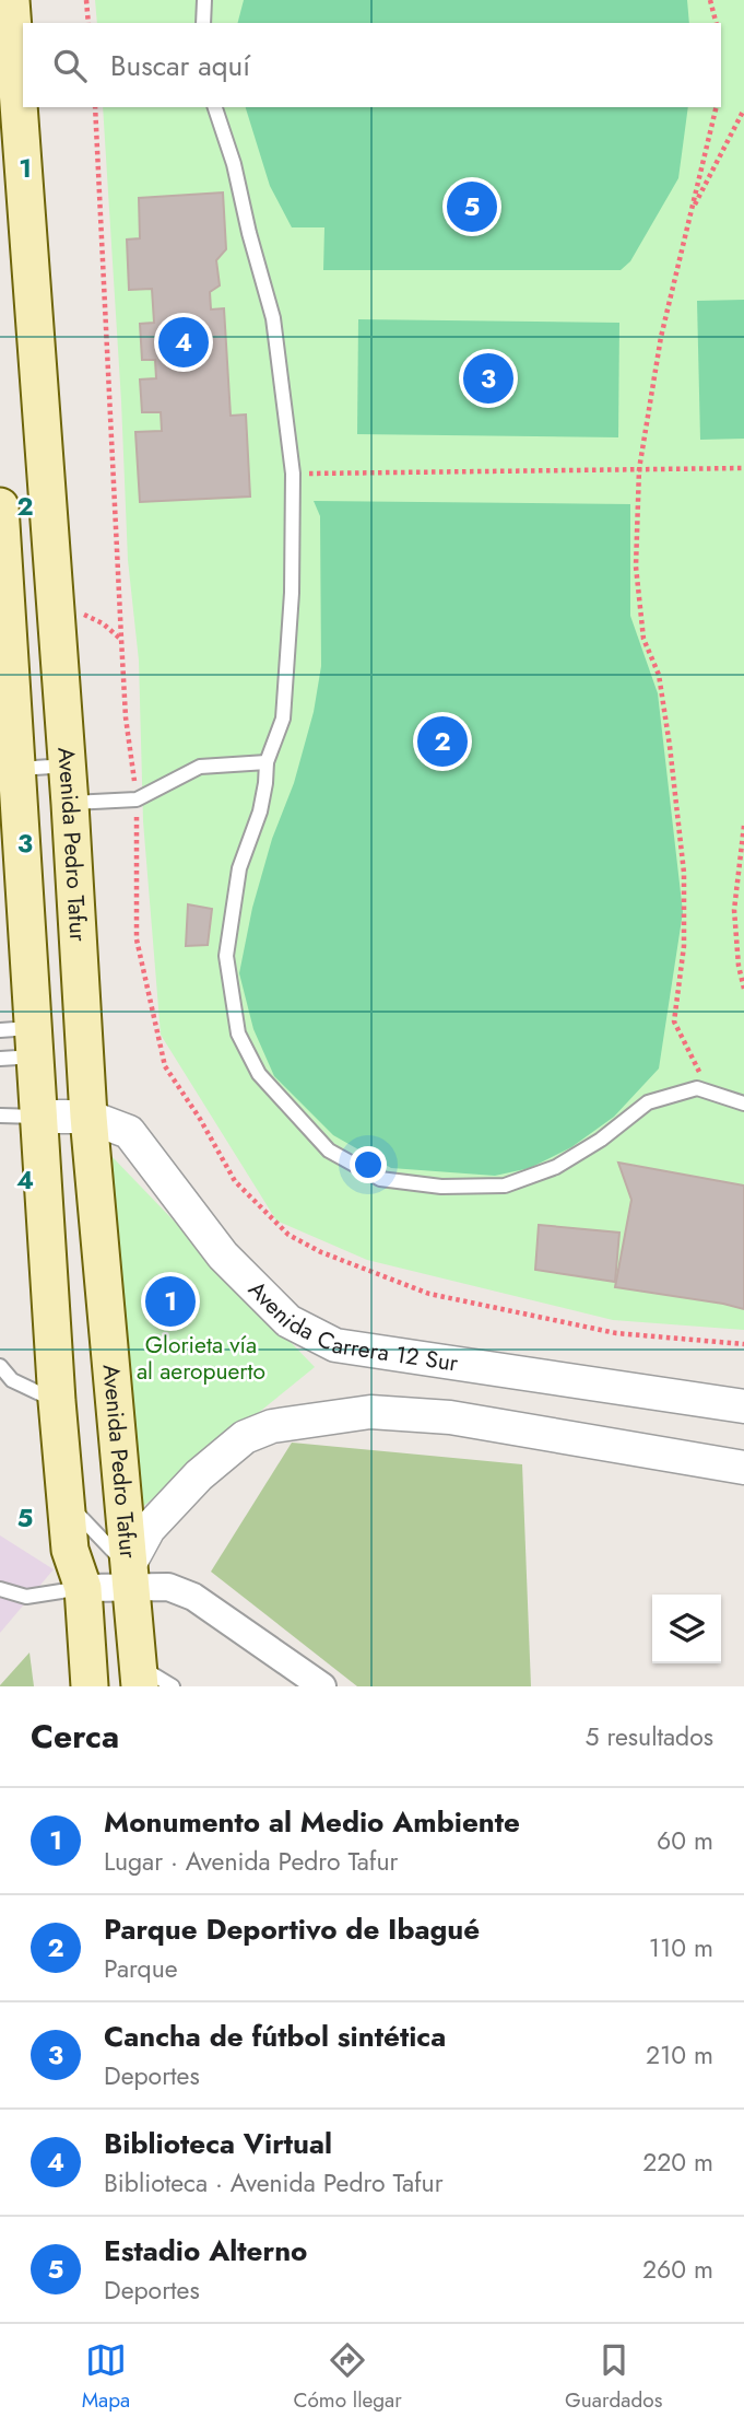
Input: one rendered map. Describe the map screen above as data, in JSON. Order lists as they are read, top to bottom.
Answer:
{
  "streets": {
    "main road": ["Avenida Pedro Tafur"],
    "street": ["Avenida Carrera 12 Sur"]
  },
  "crossings": [
    ["Avenida Pedro Tafur", "Avenida Carrera 12 Sur"]
  ],
  "parks": ["Glorieta vía al aeropuerto"],
  "page": {
    "search": "Buscar aquí",
    "pins": [
      "5",
      "4",
      "3",
      "2",
      "1"
    ],
    "heading": ["Cerca", "5 resultados"],
    "list": [
      {
        "mark": "1",
        "name": "Monumento al Medio Ambiente",
        "note": "Lugar · Avenida Pedro Tafur",
        "value": "60 m"
      },
      {
        "mark": "2",
        "name": "Parque Deportivo de Ibagué",
        "note": "Parque",
        "value": "110 m"
      },
      {
        "mark": "3",
        "name": "Cancha de fútbol sintética",
        "note": "Deportes",
        "value": "210 m"
      },
      {
        "mark": "4",
        "name": "Biblioteca Virtual",
        "note": "Biblioteca · Avenida Pedro Tafur",
        "value": "220 m"
      },
      {
        "mark": "5",
        "name": "Estadio Alterno",
        "note": "Deportes",
        "value": "260 m"
      }
    ],
    "nav": ["Mapa", "Cómo llegar", "Guardados"]
  },
  "grid": {
    "rows": [
      "1",
      "2",
      "3",
      "4",
      "5"
    ]
  }
}
